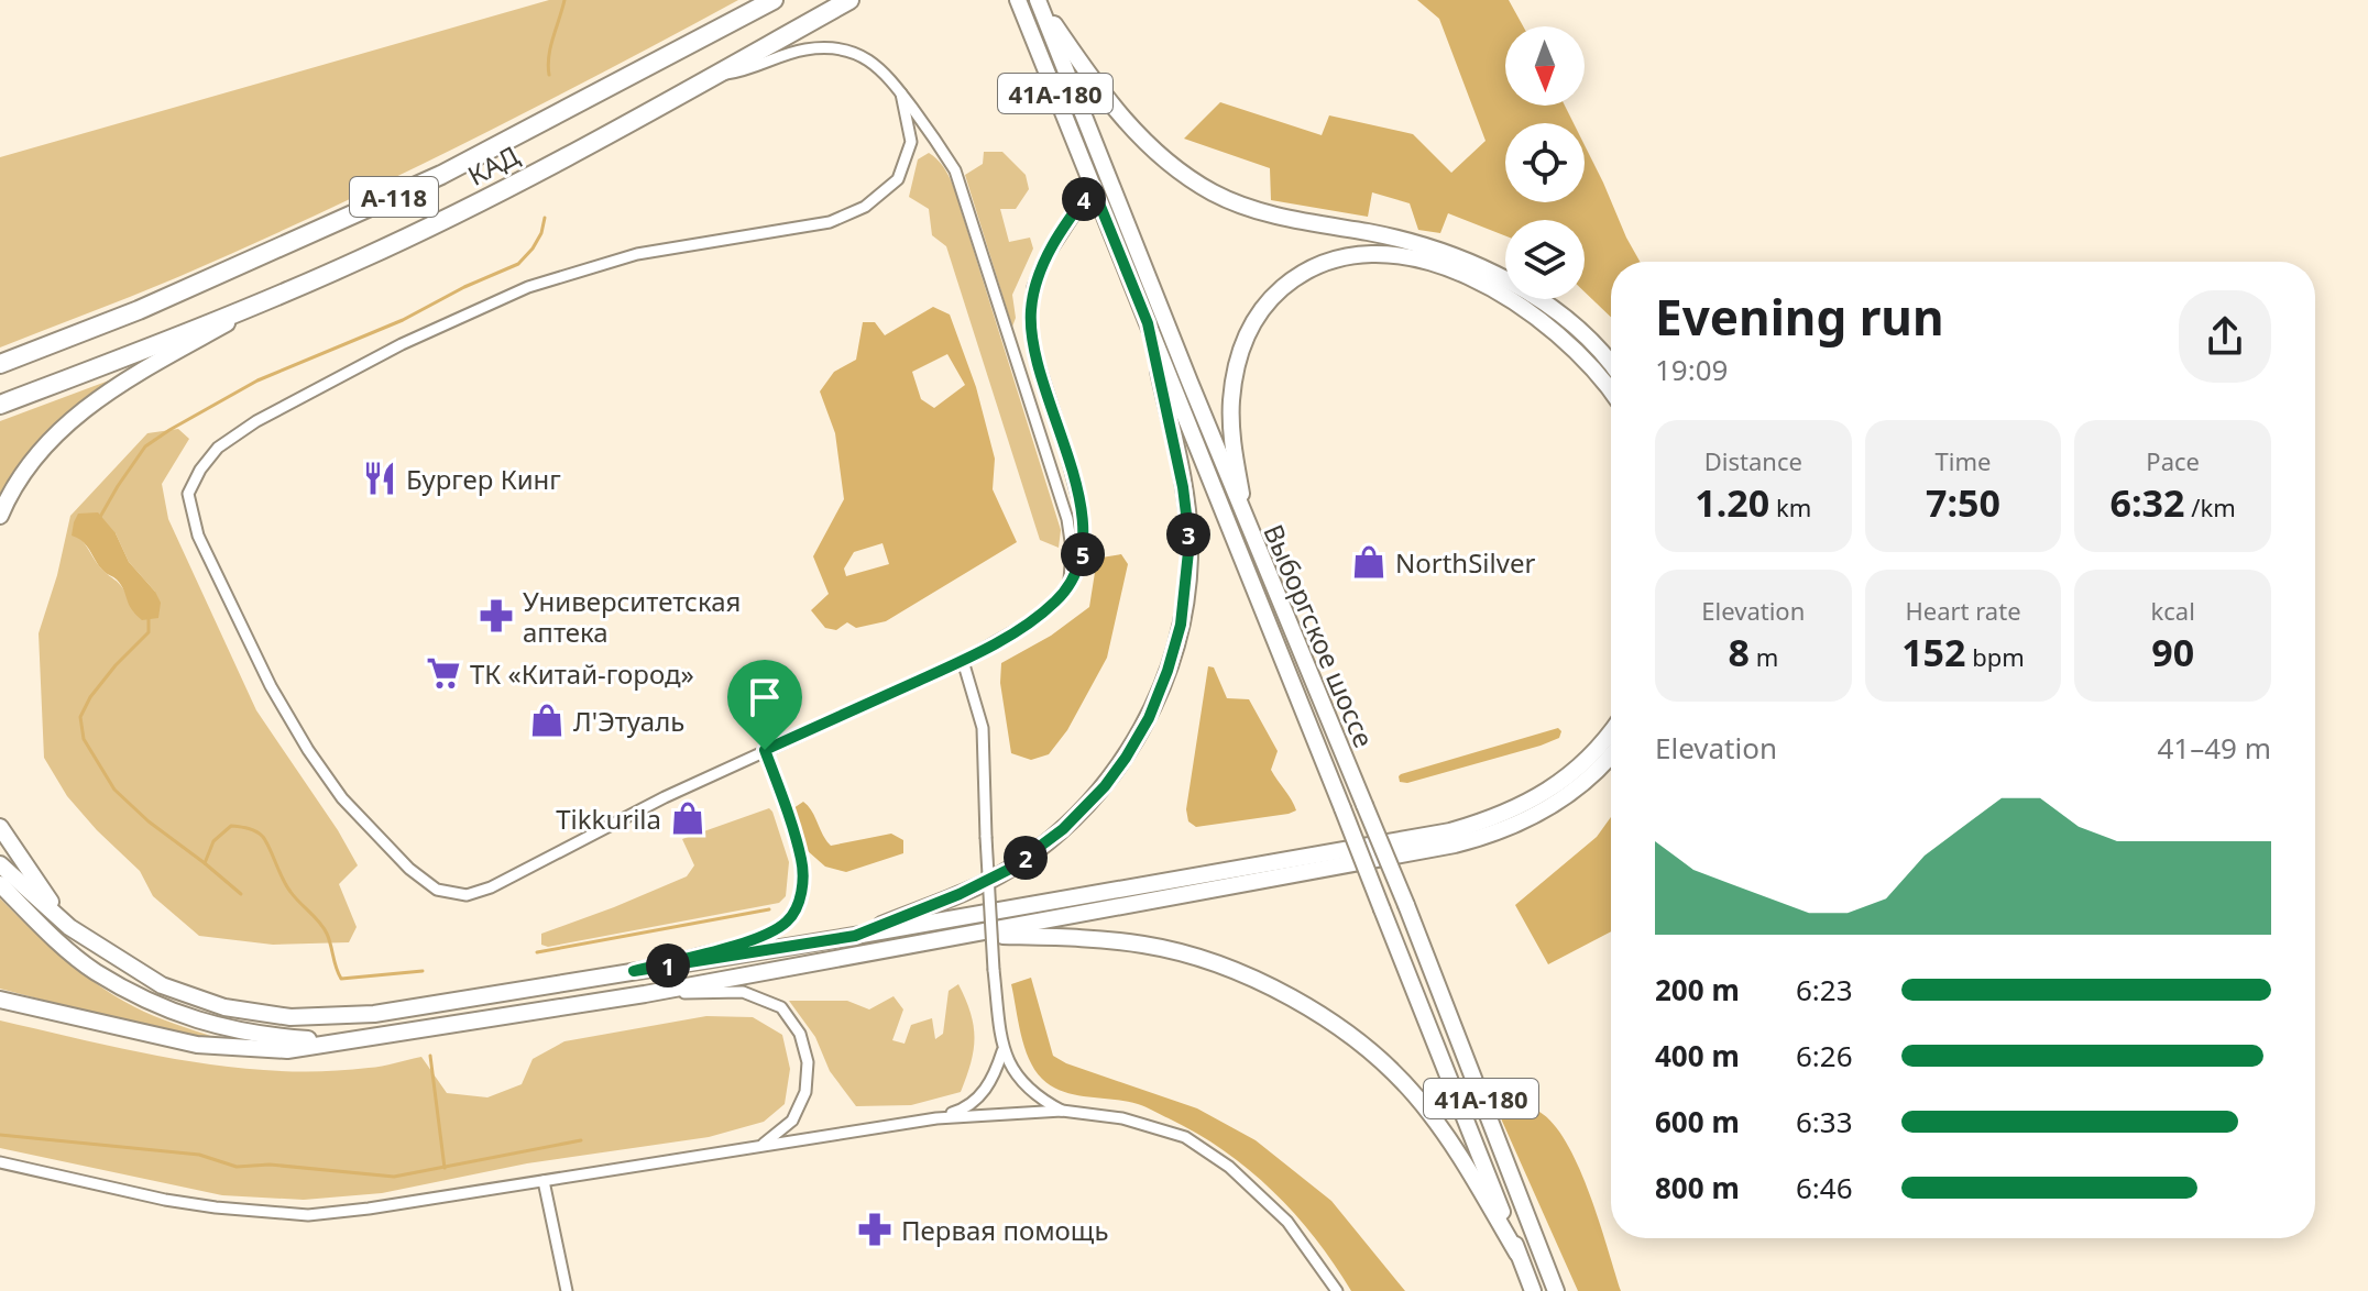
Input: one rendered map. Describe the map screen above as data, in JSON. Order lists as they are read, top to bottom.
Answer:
{
  "streets": {
    "highway": ["КАД", "А-118"],
    "main road": ["41А-180", "Выборгское шоссе"]
  },
  "places": {
    "restaurant": ["Бургер Кинг"],
    "shop": ["NorthSilver", "Л'Этуаль", "Tikkurila"],
    "pharmacy": ["Университетская аптека", "Первая помощь"],
    "supermarket": ["ТК «Китай-город»"]
  },
  "north": "bottom",
  "page": {
    "pins": [
      "4",
      "3",
      "5",
      "2",
      "1"
    ],
    "heading": ["Evening run", "19:09"],
    "stats": [
      ["Distance", "1.20 km"],
      ["Time", "7:50"],
      ["Pace", "6:32 /km"],
      ["Elevation", "8 m"],
      ["Heart rate", "152 bpm"],
      ["kcal", "90"]
    ],
    "chart": ["Elevation", "41–49 m"],
    "list": [
      {
        "name": "200 m",
        "note": "6:23"
      },
      {
        "name": "400 m",
        "note": "6:26"
      },
      {
        "name": "600 m",
        "note": "6:33"
      },
      {
        "name": "800 m",
        "note": "6:46"
      }
    ]
  }
}
